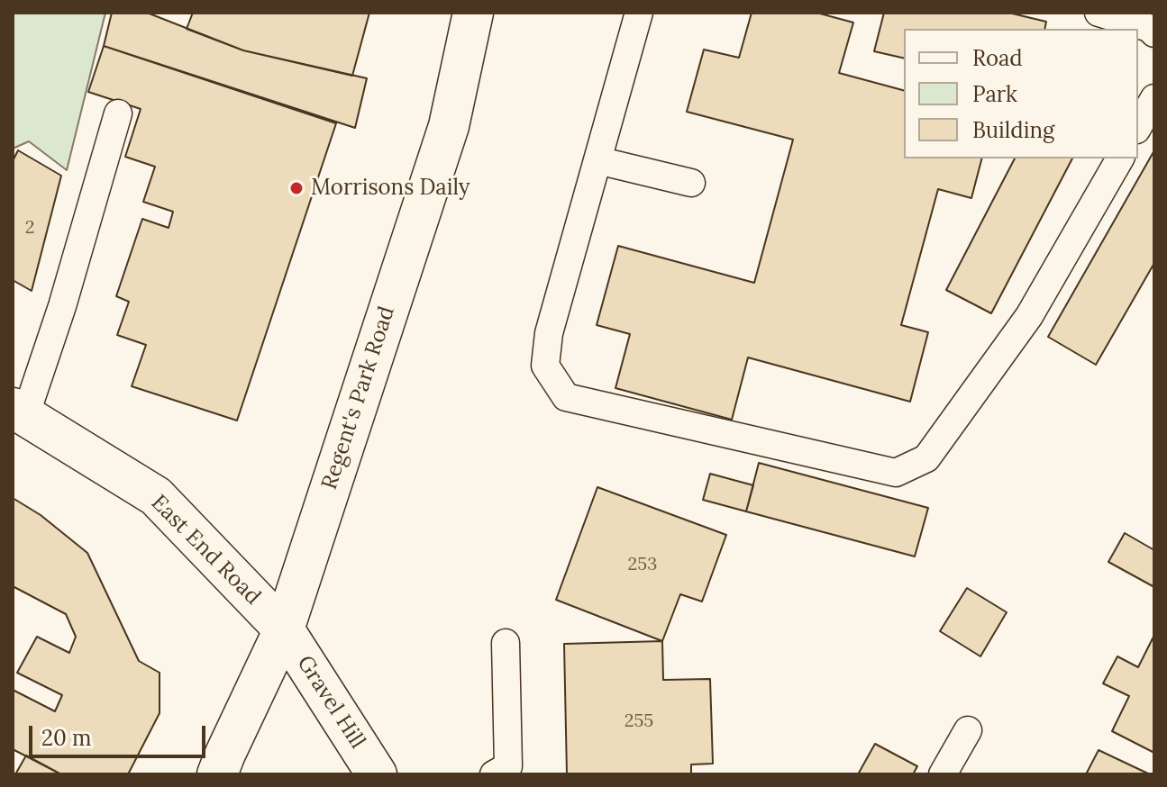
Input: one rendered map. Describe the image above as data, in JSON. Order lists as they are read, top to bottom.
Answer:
{
  "streets": {
    "main road": ["Regent's Park Road", "East End Road", "Gravel Hill"]
  },
  "crossings": [
    ["Regent's Park Road", "East End Road"],
    ["Regent's Park Road", "Gravel Hill"],
    ["East End Road", "Gravel Hill"]
  ],
  "places": ["Morrisons Daily"],
  "house_numbers": ["2", "253", "255"],
  "legend": ["Road", "Park", "Building"],
  "scale_bar": "20 m"
}
